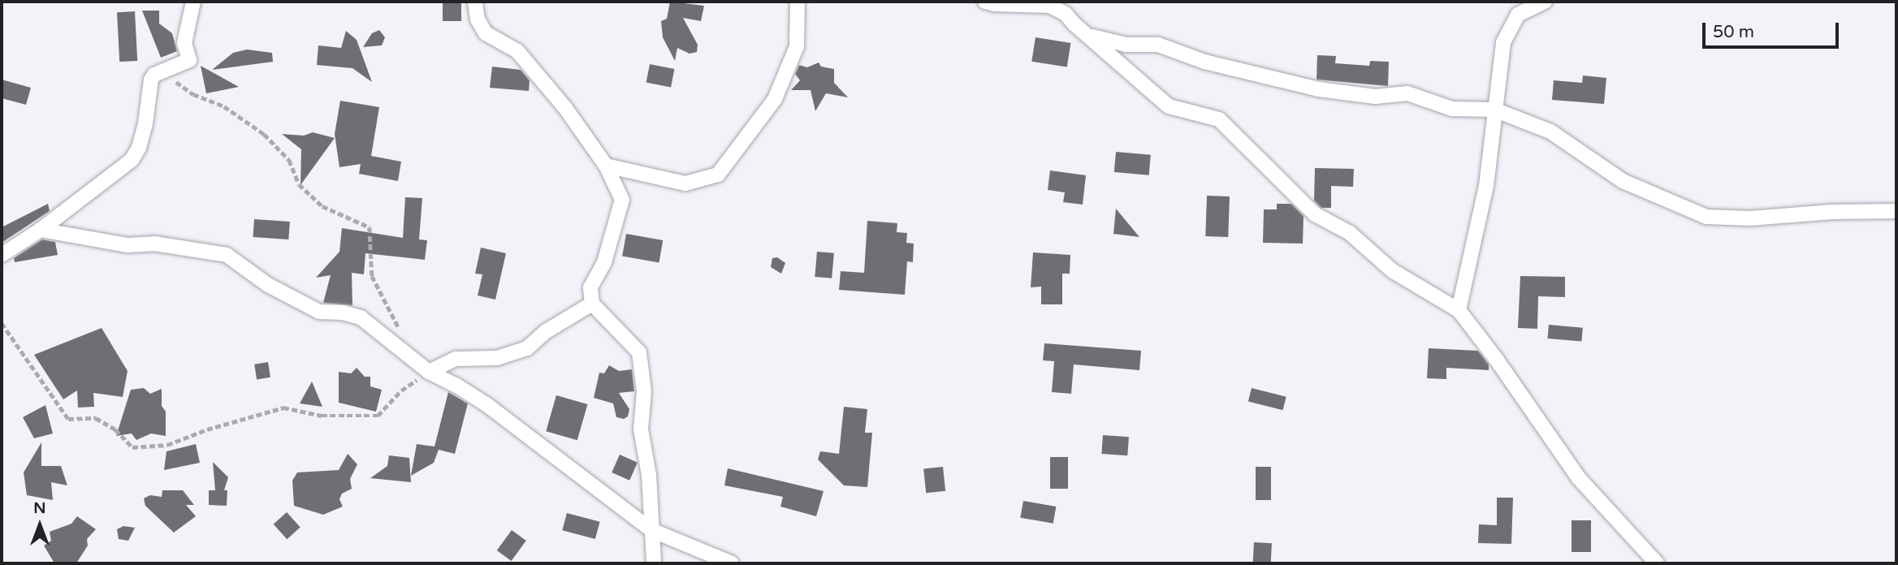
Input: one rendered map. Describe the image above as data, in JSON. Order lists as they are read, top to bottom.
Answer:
{
  "scale_bar": "50 m",
  "north": "top"
}
